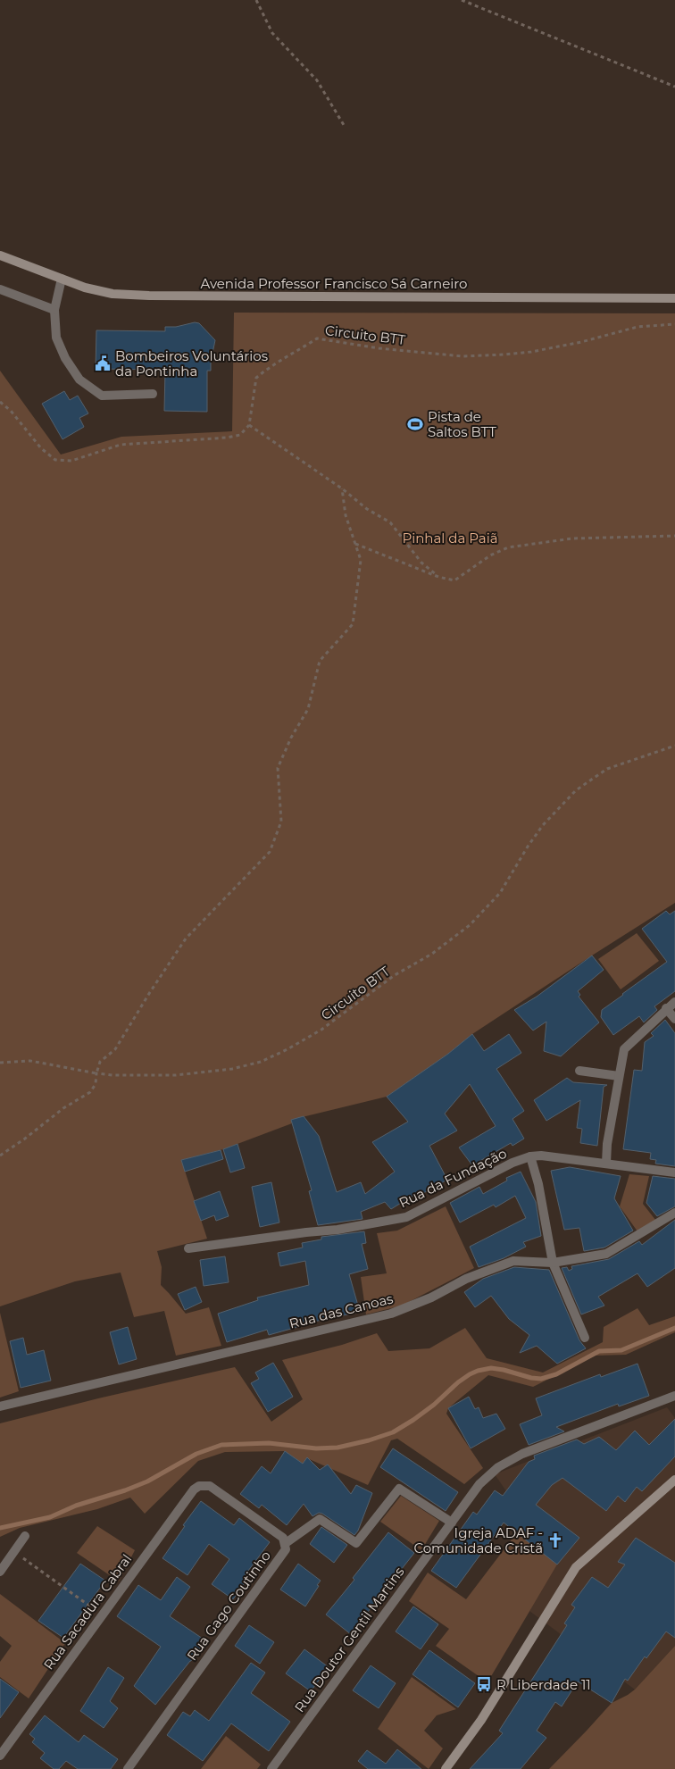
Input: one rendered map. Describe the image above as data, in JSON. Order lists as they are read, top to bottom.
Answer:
{
  "streets": {
    "main road": ["Avenida Professor Francisco Sá Carneiro"],
    "street": [
      "Rua da Fundação",
      "Rua das Canoas",
      "Rua Gago Coutinho",
      "Rua Sacadura Cabral",
      "Rua Doutor Gentil Martins"
    ],
    "path": ["Circuito BTT"]
  },
  "crossings": [
    ["Rua Gago Coutinho", "Rua Sacadura Cabral"]
  ],
  "parks": ["Pinhal da Paiã"],
  "places": {
    "public building": ["Bombeiros Voluntários da Pontinha"],
    "sports": ["Pista de Saltos BTT"],
    "church": ["Igreja ADAF - Comunidade Cristã"],
    "bus stop": ["R Liberdade 11"]
  }
}
